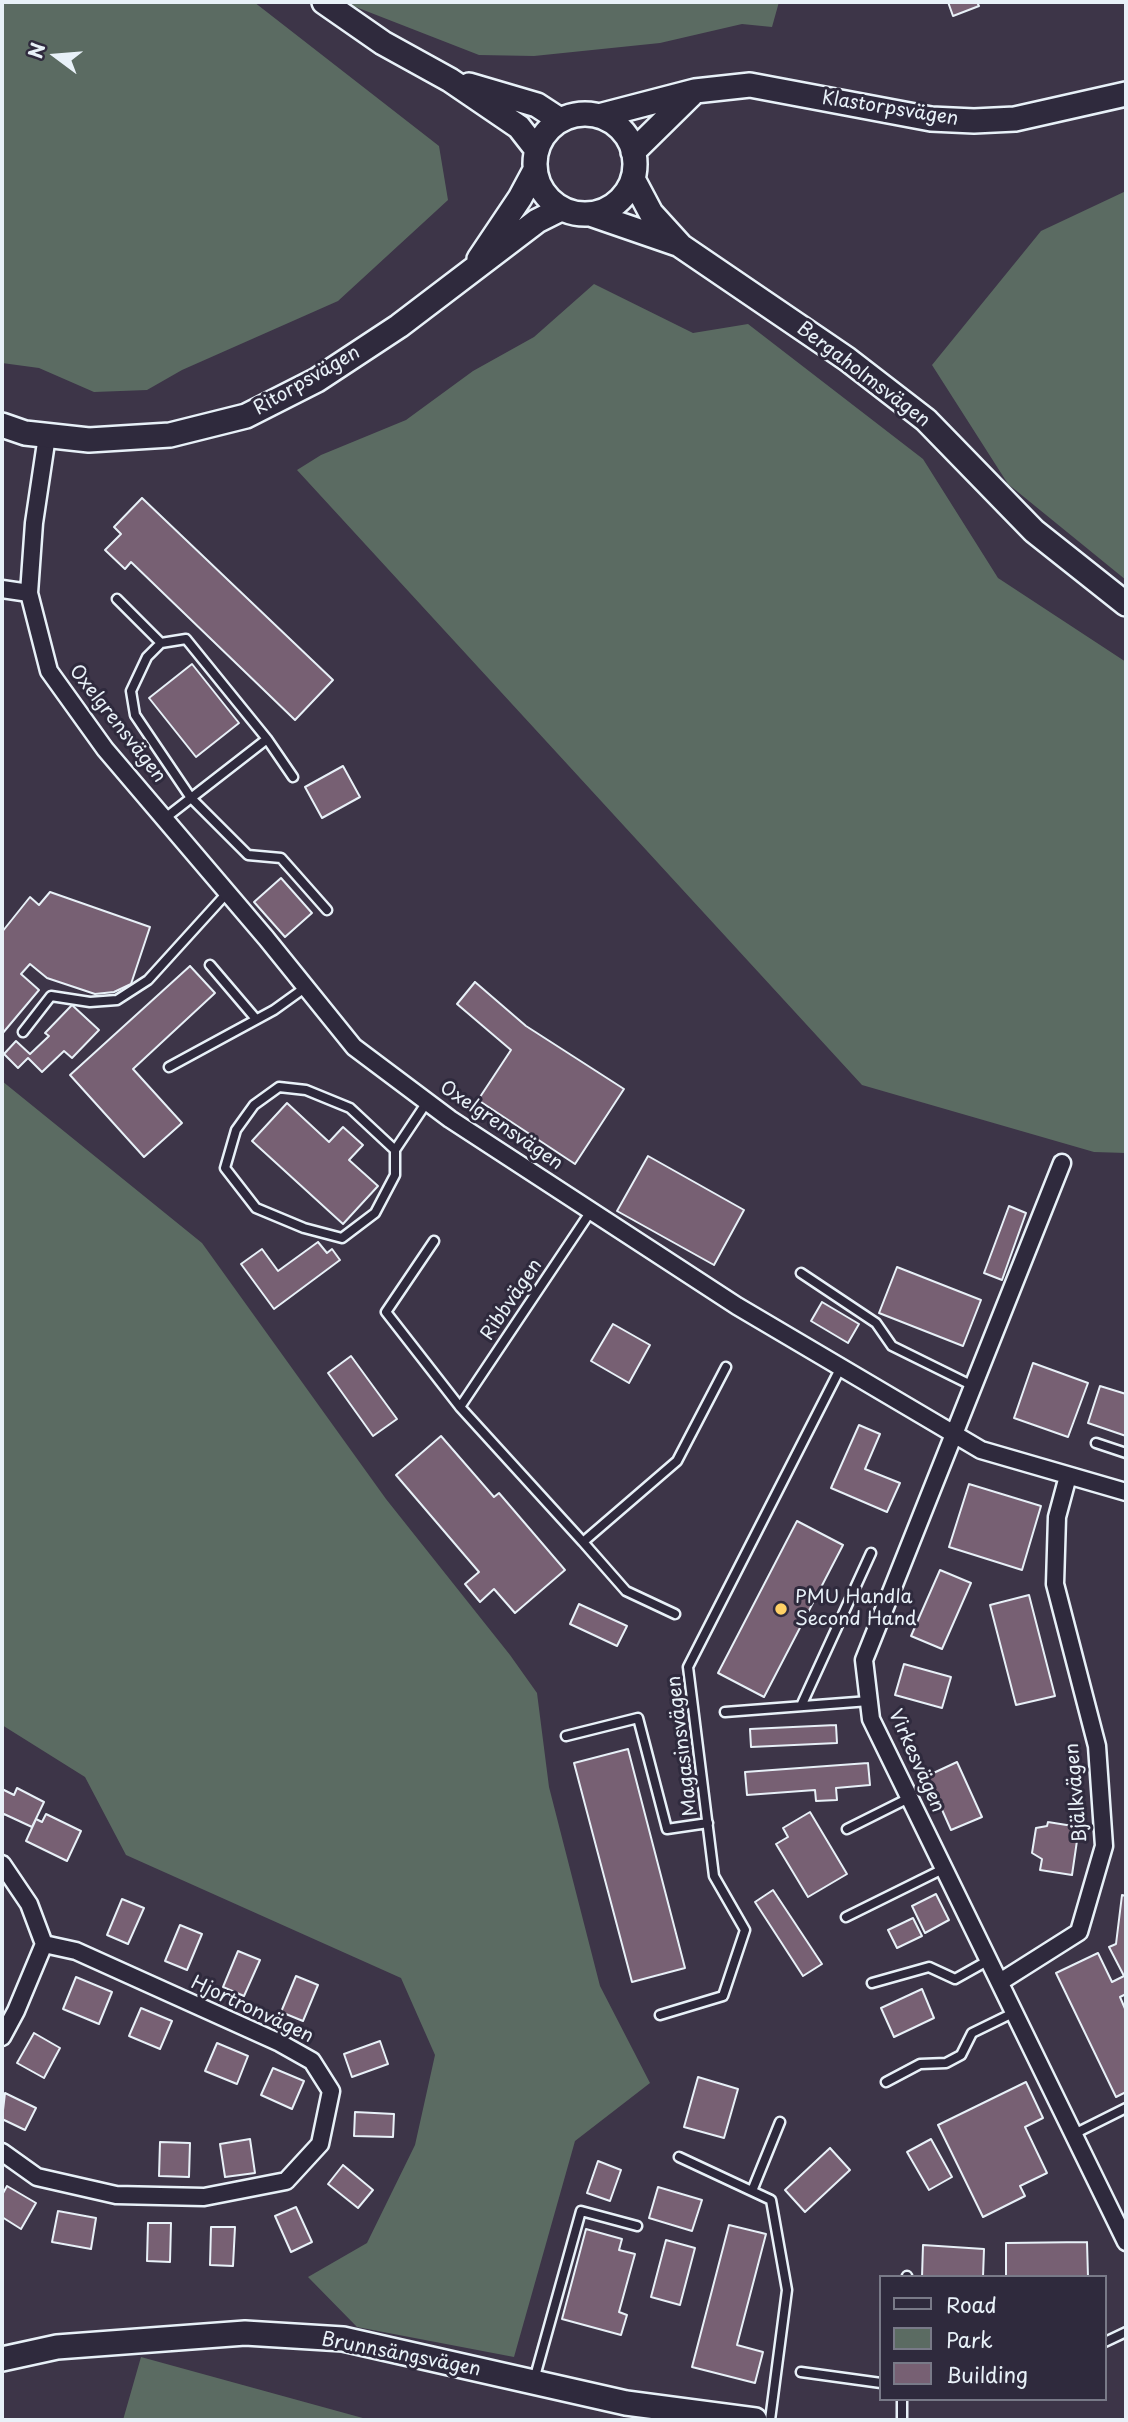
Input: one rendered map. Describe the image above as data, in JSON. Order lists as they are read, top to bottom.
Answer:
{
  "streets": {
    "street": [
      "Klastorpsvägen",
      "Bergaholmsvägen",
      "Ritorpsvägen",
      "Oxelgrensvägen",
      "Virkesvägen",
      "Bjälkvägen",
      "Hjortronvägen",
      "Brunnsängsvägen"
    ],
    "lane": ["Ribbvägen", "Magasinsvägen"]
  },
  "crossings": [
    ["Klastorpsvägen", "Bergaholmsvägen"],
    ["Klastorpsvägen", "Ritorpsvägen"],
    ["Bergaholmsvägen", "Ritorpsvägen"],
    ["Ritorpsvägen", "Oxelgrensvägen"],
    ["Oxelgrensvägen", "Ribbvägen"],
    ["Oxelgrensvägen", "Magasinsvägen"],
    ["Oxelgrensvägen", "Virkesvägen"],
    ["Oxelgrensvägen", "Bjälkvägen"],
    ["Virkesvägen", "Bjälkvägen"]
  ],
  "places": ["PMU Handla Second Hand"],
  "legend": ["Road", "Park", "Building"],
  "north": "left"
}
